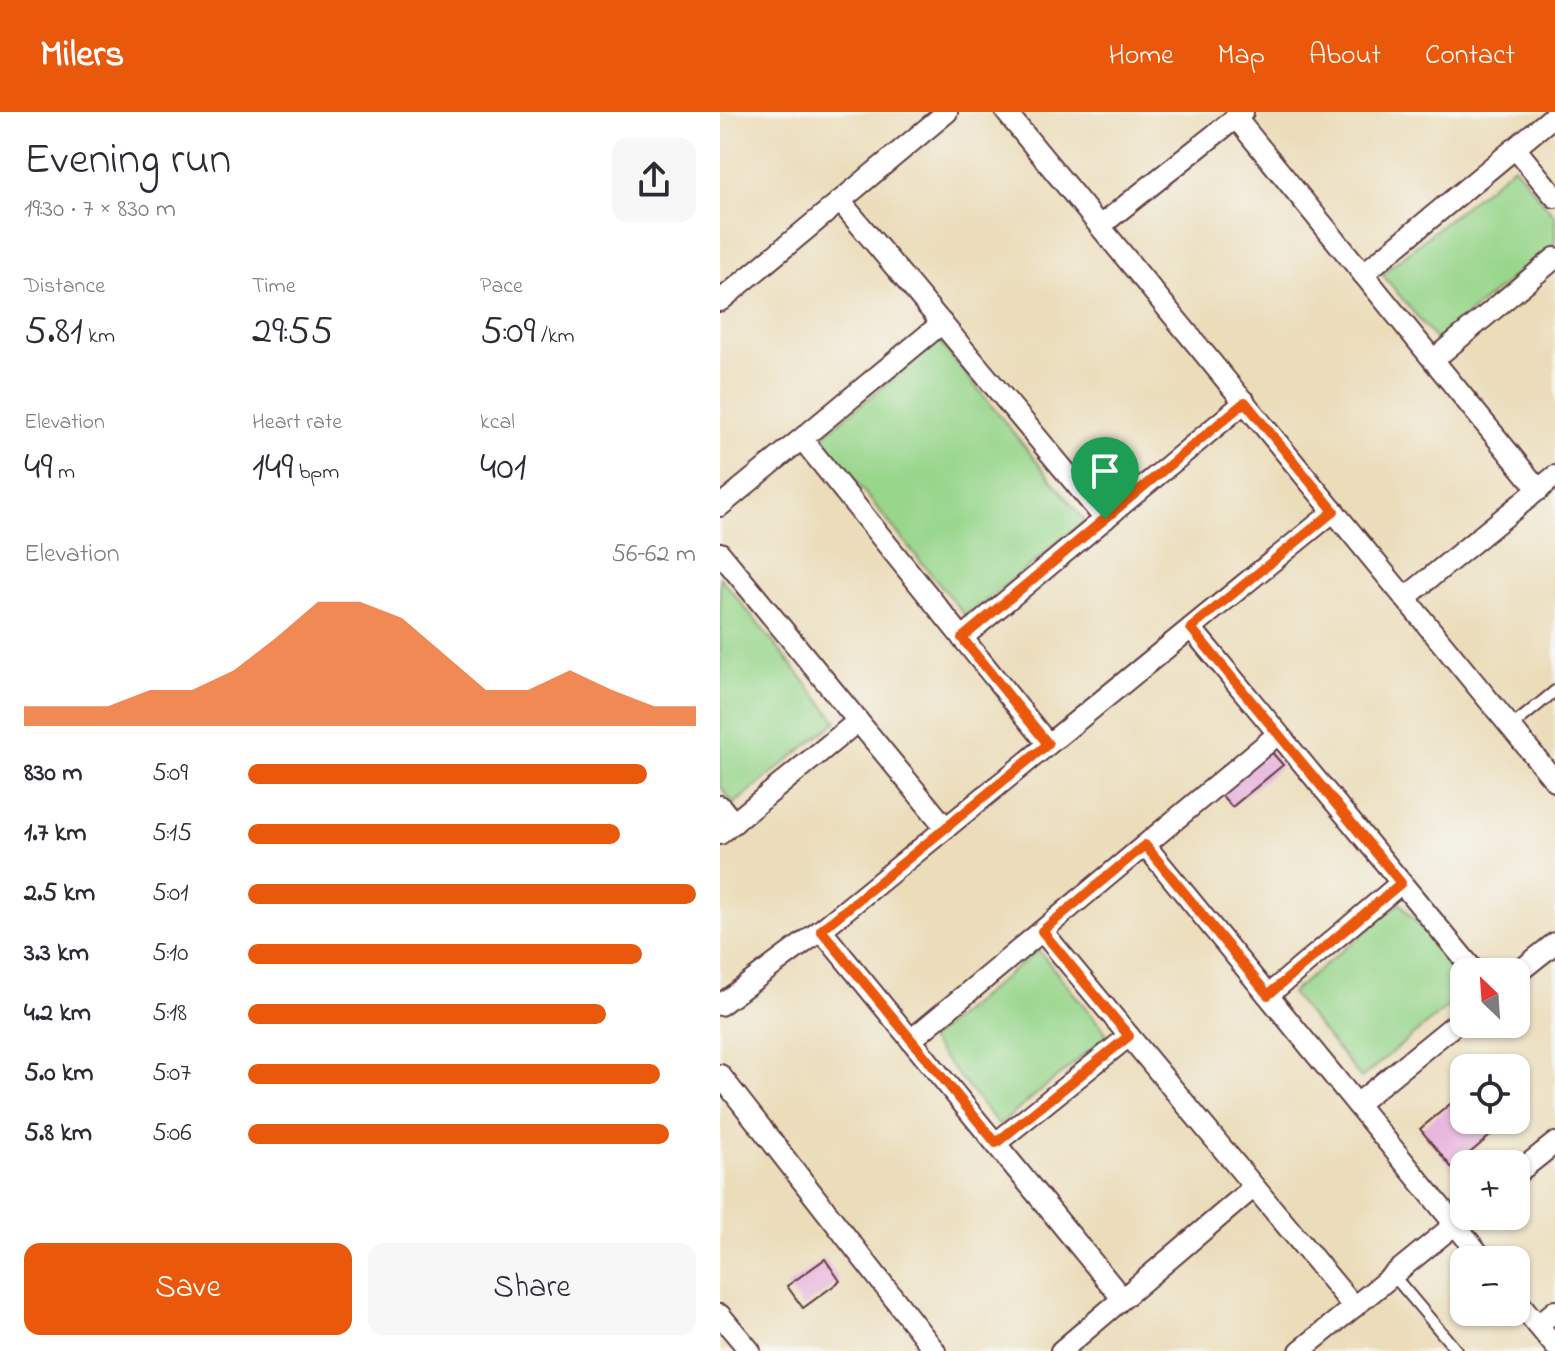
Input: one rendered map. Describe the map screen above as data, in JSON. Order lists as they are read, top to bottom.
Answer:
{
  "north": "top left",
  "page": {
    "header": "Milers",
    "nav": [
      "Home",
      "Map",
      "About",
      "Contact"
    ],
    "heading": ["Evening run", "19:30 · 7 × 830 m"],
    "stats": [
      ["Distance", "5.81 km"],
      ["Time", "29:55"],
      ["Pace", "5:09 /km"],
      ["Elevation", "49 m"],
      ["Heart rate", "149 bpm"],
      ["kcal", "401"]
    ],
    "chart": ["Elevation", "56–62 m"],
    "list": [
      {
        "name": "830 m",
        "note": "5:09"
      },
      {
        "name": "1.7 km",
        "note": "5:15"
      },
      {
        "name": "2.5 km",
        "note": "5:01"
      },
      {
        "name": "3.3 km",
        "note": "5:10"
      },
      {
        "name": "4.2 km",
        "note": "5:18"
      },
      {
        "name": "5.0 km",
        "note": "5:07"
      },
      {
        "name": "5.8 km",
        "note": "5:06"
      }
    ],
    "map_buttons": ["+", "−"],
    "buttons": ["Save", "Share"]
  }
}
